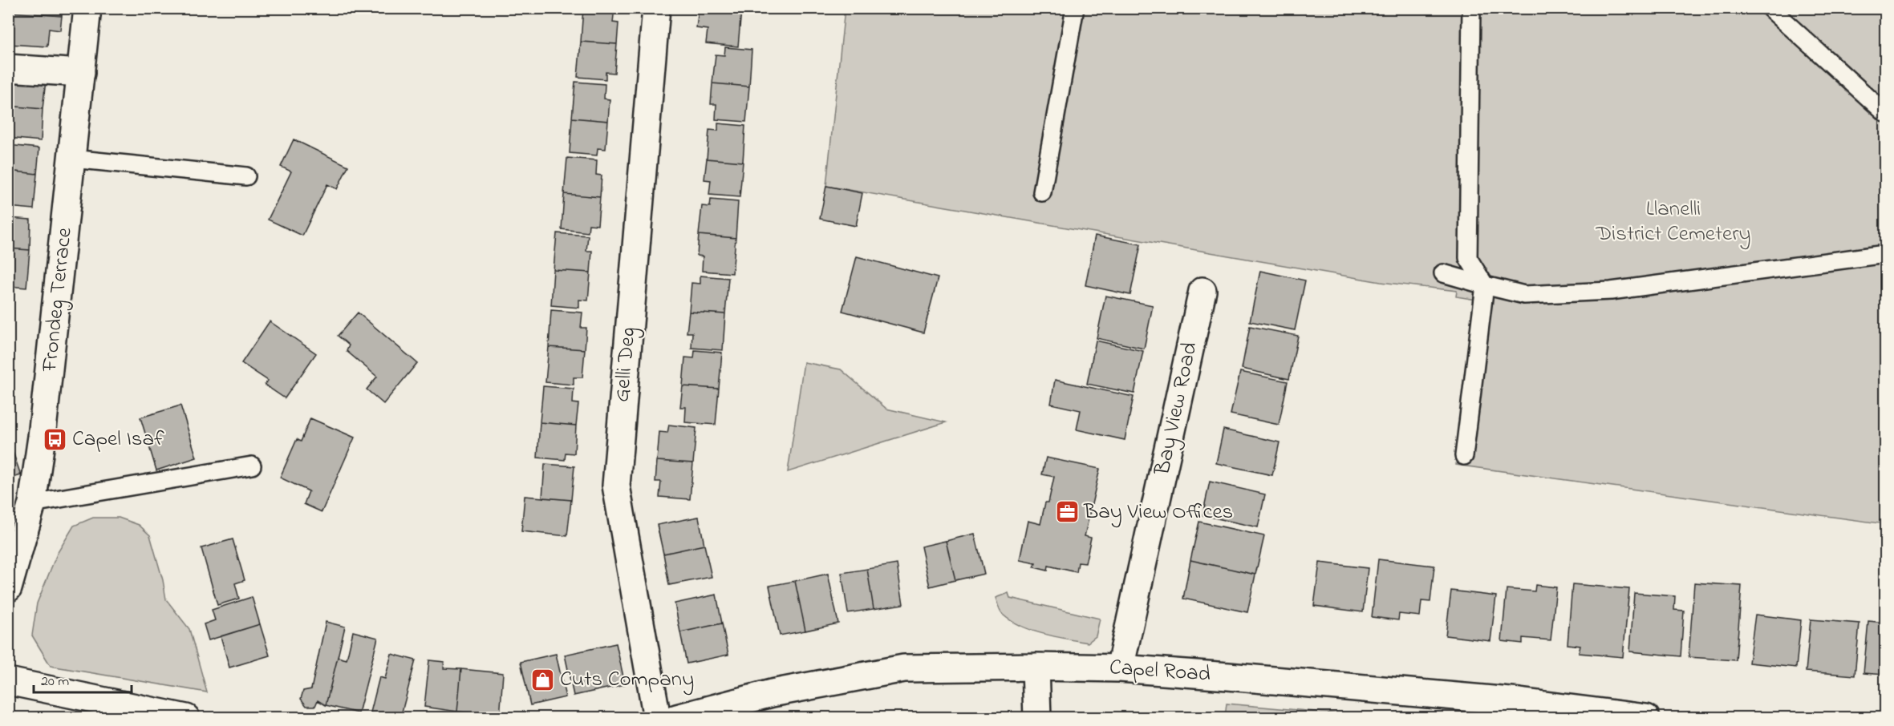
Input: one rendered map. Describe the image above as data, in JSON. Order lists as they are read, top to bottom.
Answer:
{
  "streets": {
    "street": [
      "Frondeg Terrace",
      "Gelli Deg",
      "Bay View Road",
      "Capel Road"
    ]
  },
  "crossings": [
    ["Bay View Road", "Capel Road"]
  ],
  "parks": ["Llanelli District Cemetery"],
  "places": {
    "bus stop": ["Capel Isaf"],
    "office": ["Bay View Offices"],
    "shop": ["Cuts Company"]
  },
  "scale_bar": "20 m"
}
